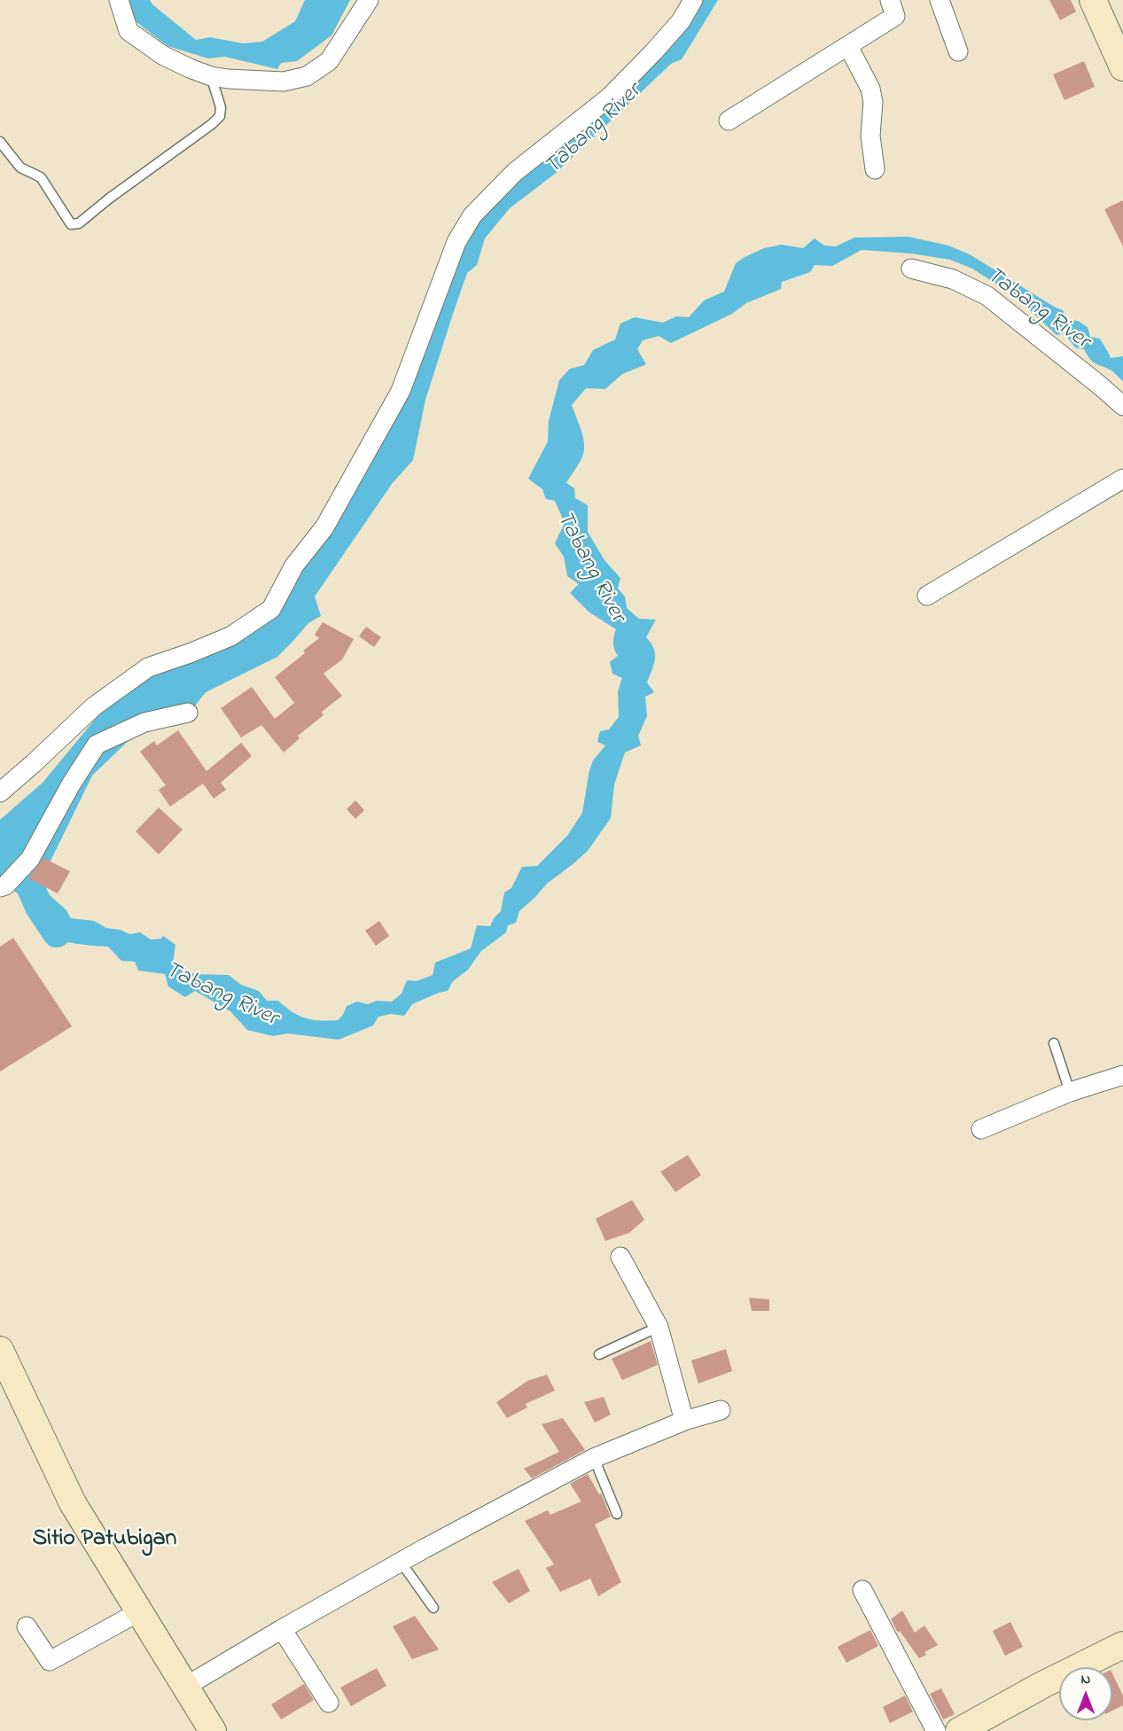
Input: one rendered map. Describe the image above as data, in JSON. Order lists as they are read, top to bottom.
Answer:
{
  "districts": ["Sitio Patubigan"],
  "water": ["Tabang River"],
  "north": "top"
}
